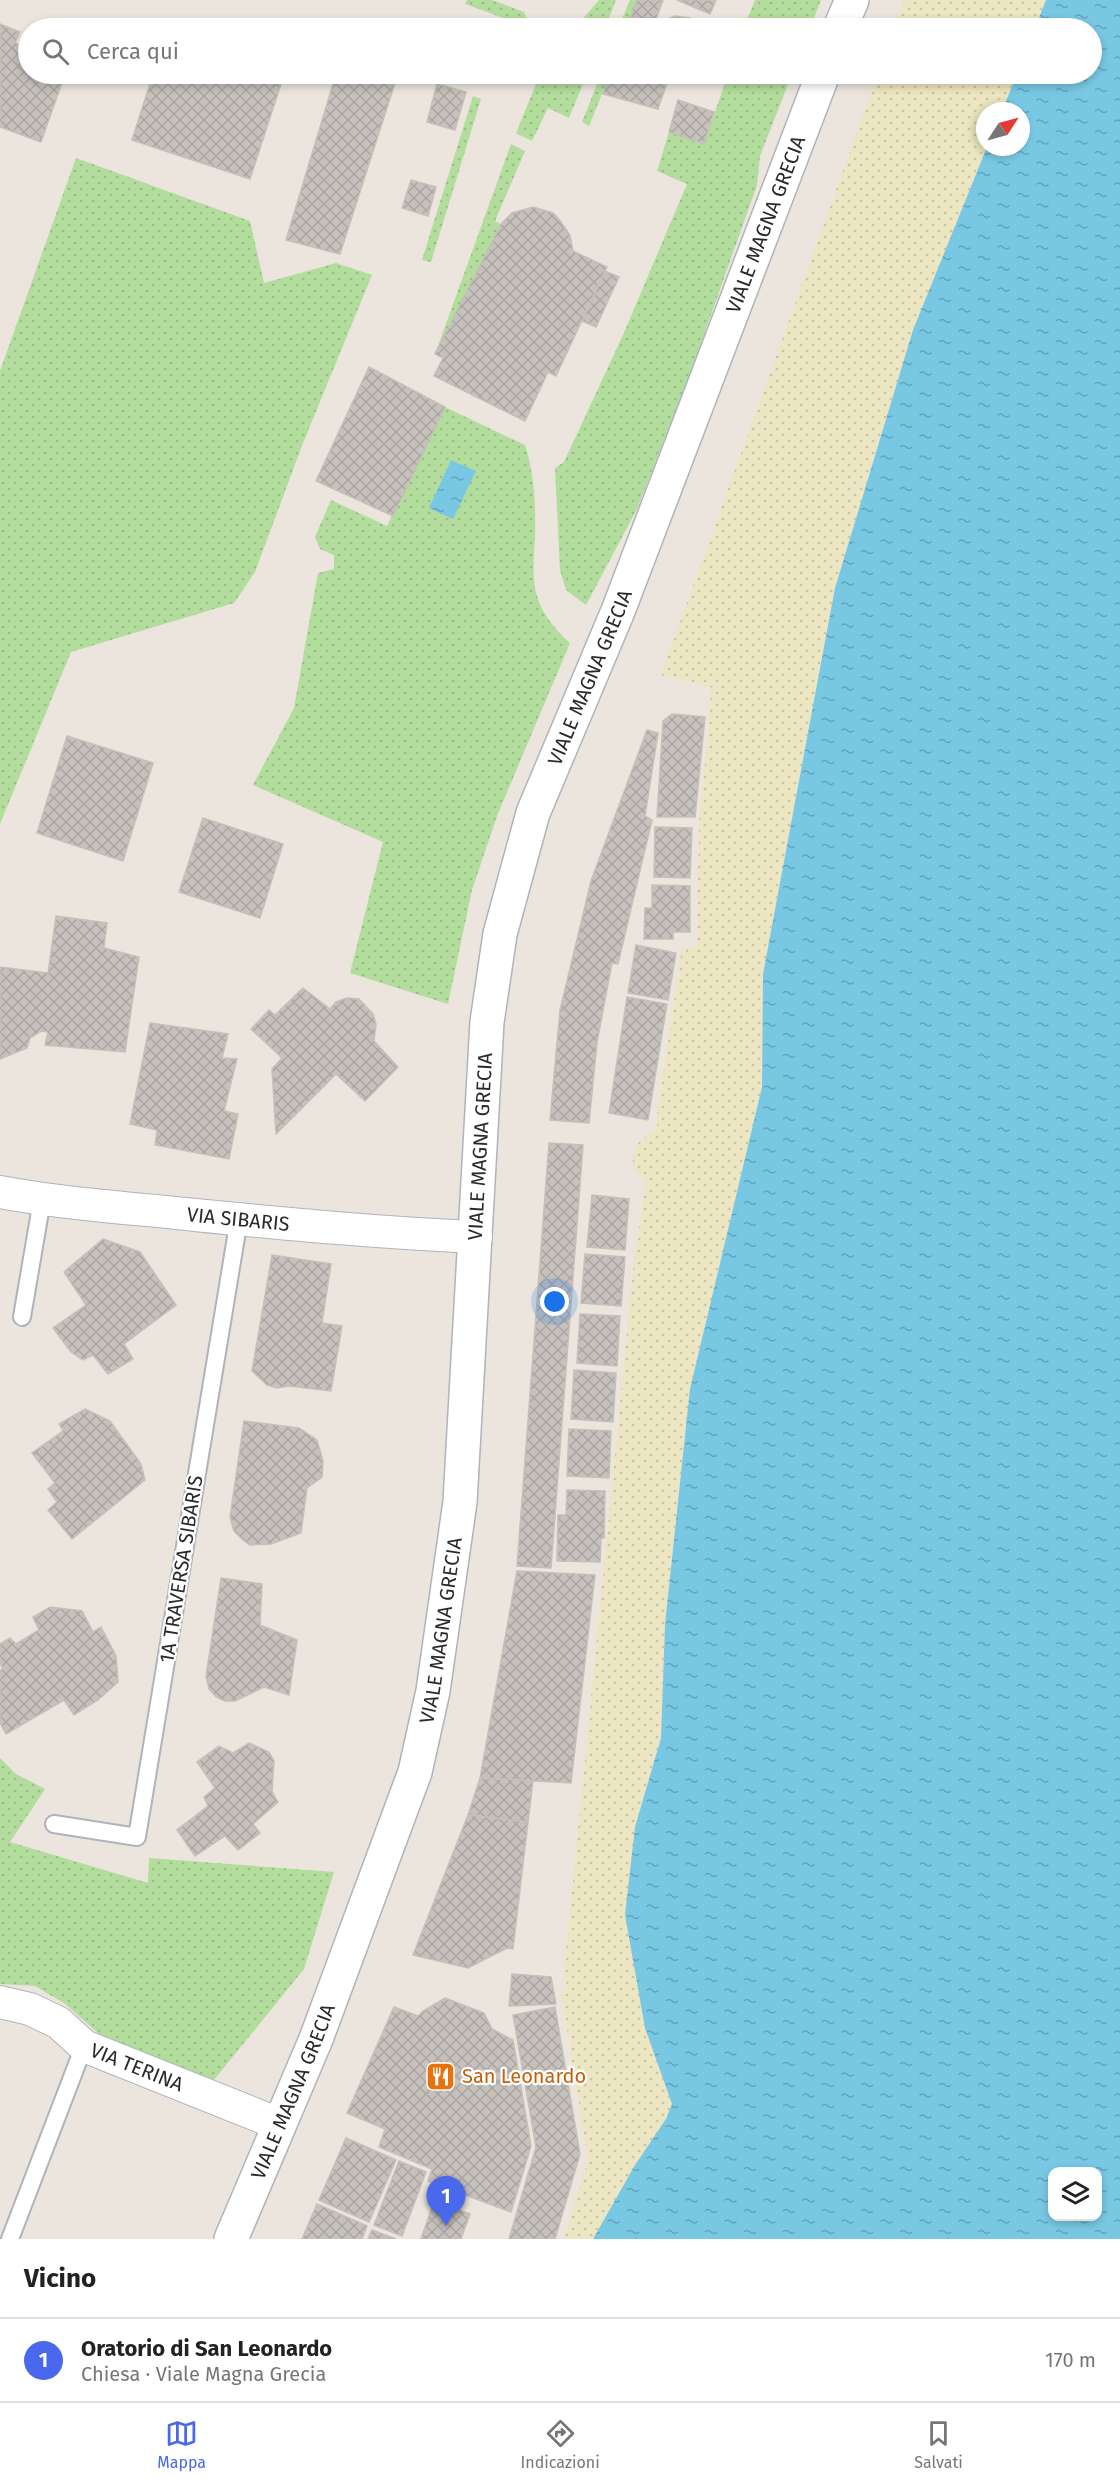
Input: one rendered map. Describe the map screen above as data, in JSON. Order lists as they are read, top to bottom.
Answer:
{
  "streets": {
    "street": ["VIALE MAGNA GRECIA", "VIA SIBARIS", "VIA TERINA"],
    "lane": ["1A TRAVERSA SIBARIS"]
  },
  "crossings": [
    ["VIALE MAGNA GRECIA", "VIA SIBARIS"],
    ["VIALE MAGNA GRECIA", "VIA TERINA"],
    ["VIA SIBARIS", "1A TRAVERSA SIBARIS"]
  ],
  "places": {
    "restaurant": ["San Leonardo"]
  },
  "north": "top right",
  "page": {
    "search": "Cerca qui",
    "pins": "1",
    "heading": "Vicino",
    "list": [
      {
        "mark": "1",
        "name": "Oratorio di San Leonardo",
        "note": "Chiesa · Viale Magna Grecia",
        "value": "170 m"
      }
    ],
    "nav": ["Mappa", "Indicazioni", "Salvati"]
  }
}
